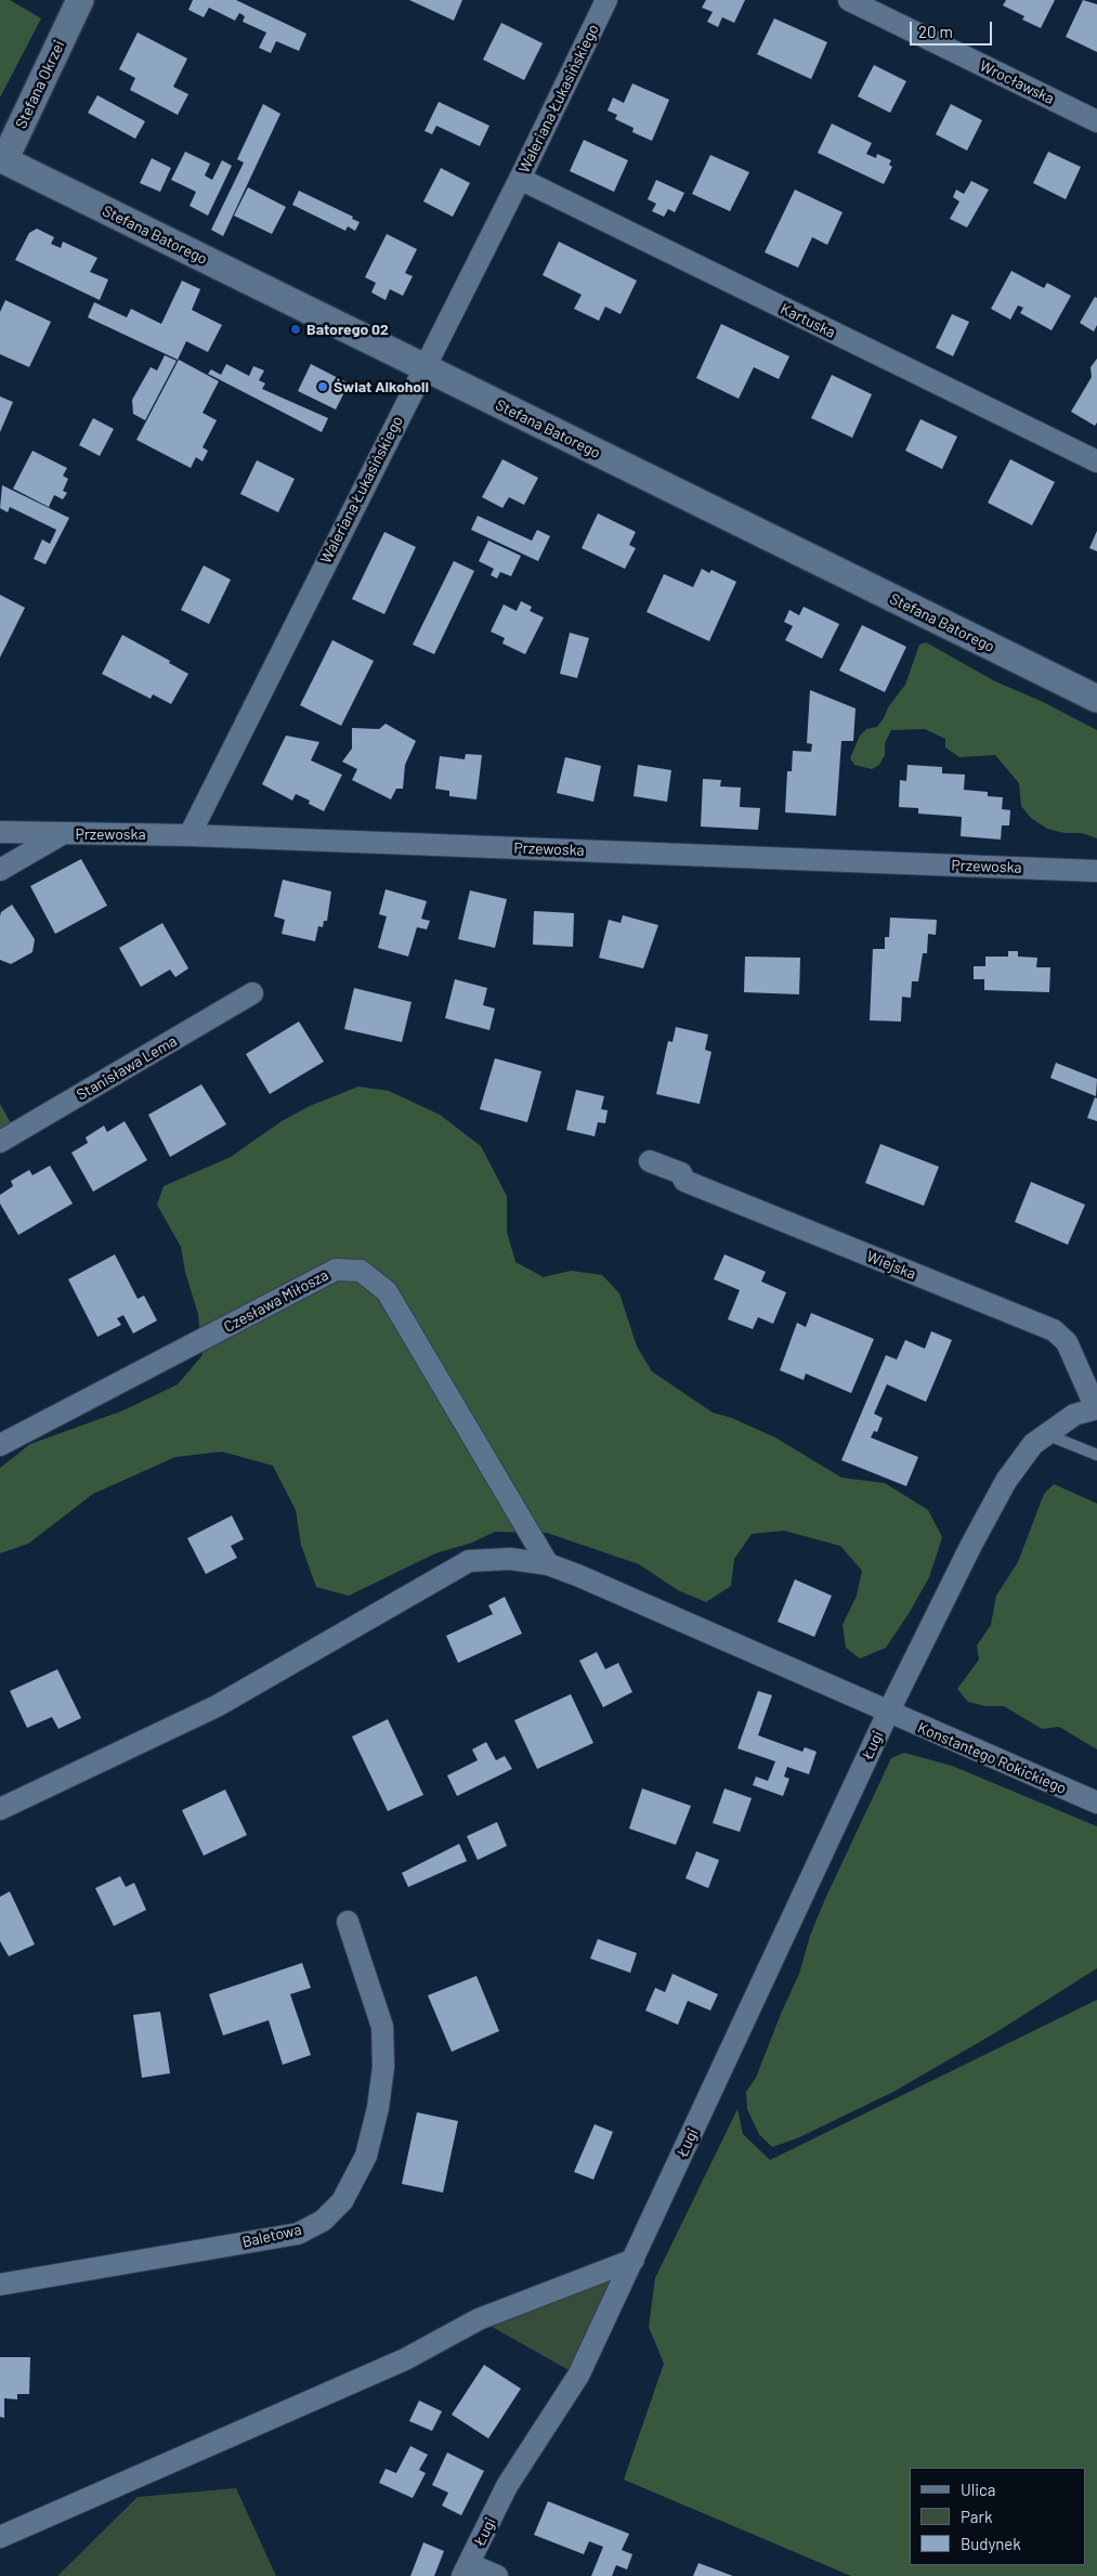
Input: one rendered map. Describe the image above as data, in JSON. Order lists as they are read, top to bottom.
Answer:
{
  "streets": {
    "street": [
      "Wrocławska",
      "Stefana Okrzei",
      "Waleriana Łukasińskiego",
      "Stefana Batorego",
      "Kartuska",
      "Przewoska",
      "Stanisława Lema",
      "Wiejska",
      "Czesława Miłosza",
      "Ługi",
      "Konstantego Rokickiego",
      "Baletowa"
    ]
  },
  "crossings": [
    ["Stefana Okrzei", "Stefana Batorego"],
    ["Waleriana Łukasińskiego", "Stefana Batorego"],
    ["Waleriana Łukasińskiego", "Kartuska"],
    ["Waleriana Łukasińskiego", "Przewoska"],
    ["Wiejska", "Ługi"],
    ["Wiejska", "Konstantego Rokickiego"],
    ["Czesława Miłosza", "Konstantego Rokickiego"],
    ["Ługi", "Konstantego Rokickiego"]
  ],
  "places": ["Batorego 02", "Świat Alkoholi"],
  "legend": ["Ulica", "Park", "Budynek"],
  "scale_bar": "20 m"
}
